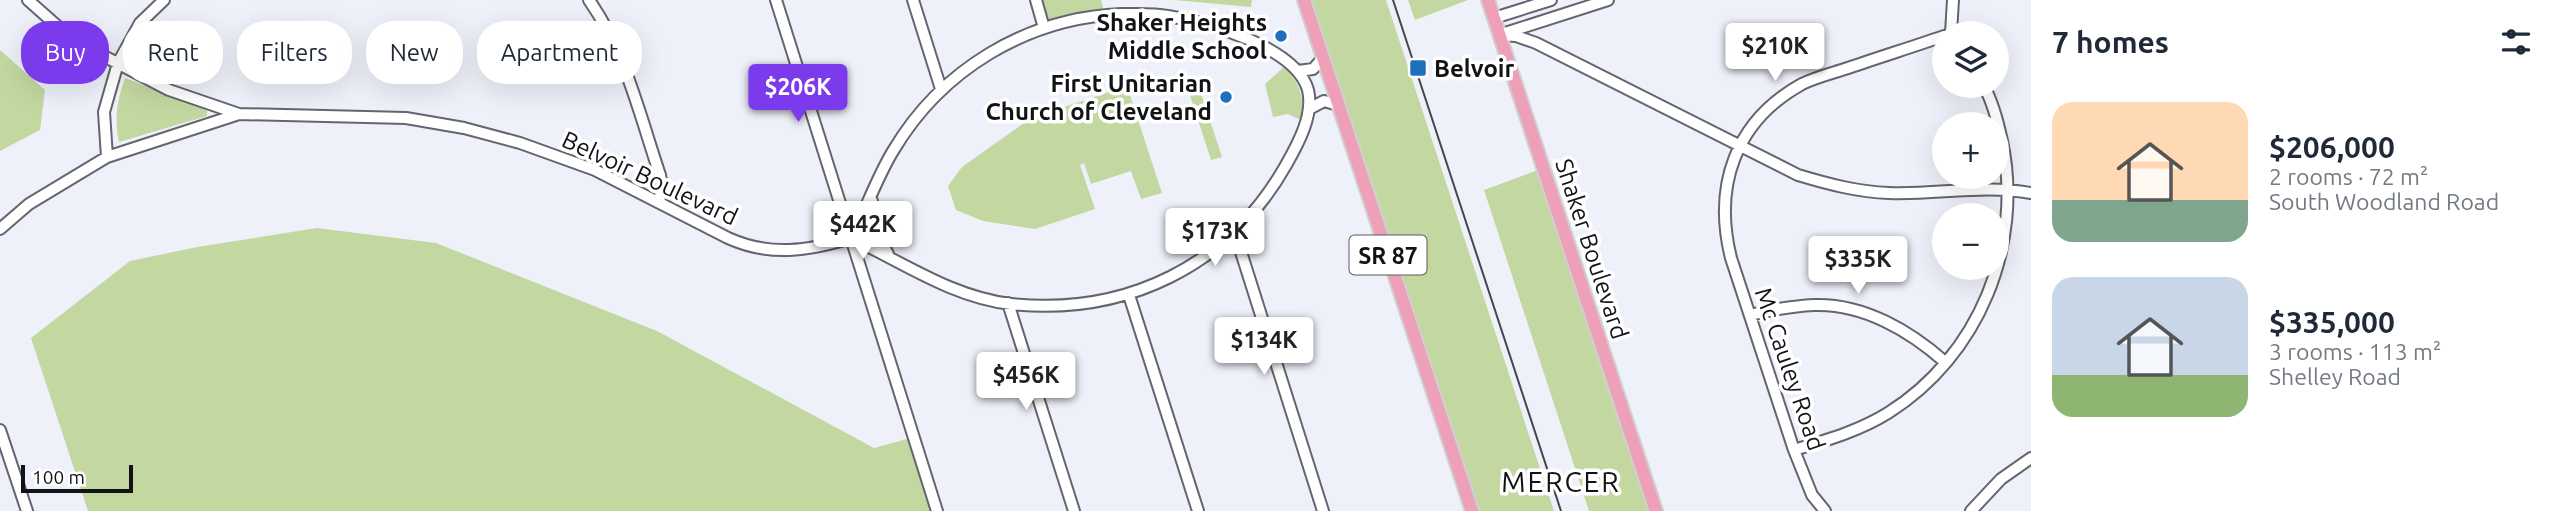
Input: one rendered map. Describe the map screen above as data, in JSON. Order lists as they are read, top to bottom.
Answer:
{
  "streets": {
    "main road": ["Shaker Boulevard", "SR 87"],
    "street": ["Belvoir Boulevard", "Mc Cauley Road"]
  },
  "districts": ["MERCER"],
  "places": {
    "other": ["Shaker Heights Middle School", "First Unitarian Church of Cleveland"],
    "transit": ["Belvoir"]
  },
  "scale_bar": "100 m",
  "page": {
    "heading": "7 homes",
    "map_buttons": ["+", "−"],
    "chip": [
      "Buy",
      "Rent",
      "Filters",
      "New",
      "Apartment"
    ],
    "price": [
      "$210K",
      "$206K",
      "$442K",
      "$173K",
      "$335K",
      "$134K",
      "$456K"
    ],
    "list": [
      {
        "name": "$206,000",
        "note": "2 rooms · 72 m² · South Woodland Road"
      },
      {
        "name": "$335,000",
        "note": "3 rooms · 113 m² · Shelley Road"
      }
    ],
    "scale": "100 m"
  }
}
